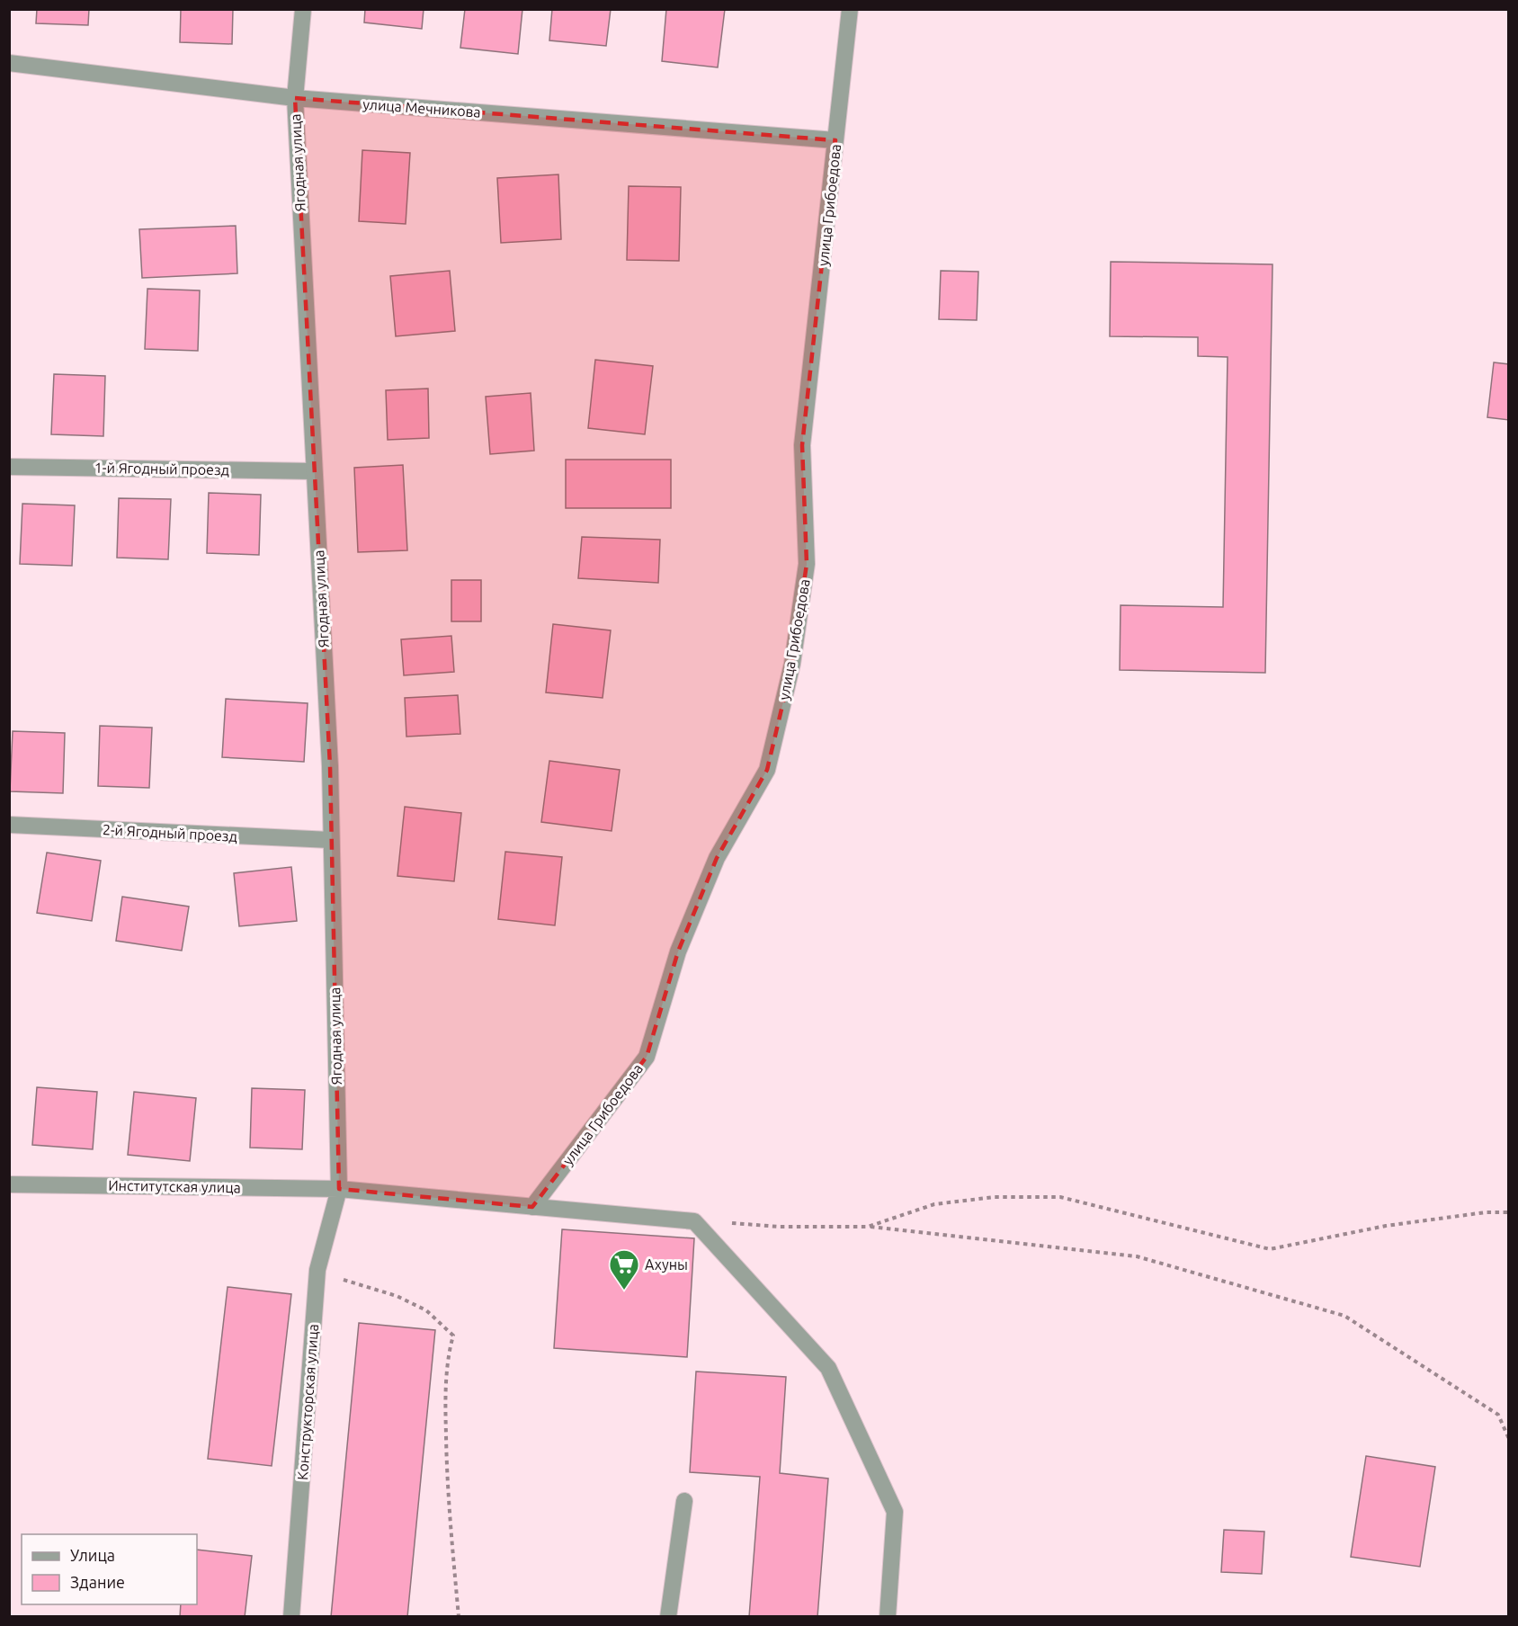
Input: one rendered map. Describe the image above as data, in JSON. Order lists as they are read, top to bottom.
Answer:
{
  "streets": {
    "street": [
      "улица Мечникова",
      "Ягодная улица",
      "улица Грибоедова",
      "1-й Ягодный проезд",
      "2-й Ягодный проезд",
      "Институтская улица",
      "Конструкторская улица"
    ]
  },
  "crossings": [
    ["улица Мечникова", "Ягодная улица"],
    ["улица Мечникова", "улица Грибоедова"],
    ["Ягодная улица", "1-й Ягодный проезд"],
    ["Ягодная улица", "2-й Ягодный проезд"],
    ["Ягодная улица", "Институтская улица"],
    ["Ягодная улица", "Конструкторская улица"],
    ["улица Грибоедова", "Институтская улица"],
    ["Институтская улица", "Конструкторская улица"]
  ],
  "places": {
    "supermarket": ["Ахуны"]
  },
  "legend": ["Улица", "Здание"]
}
